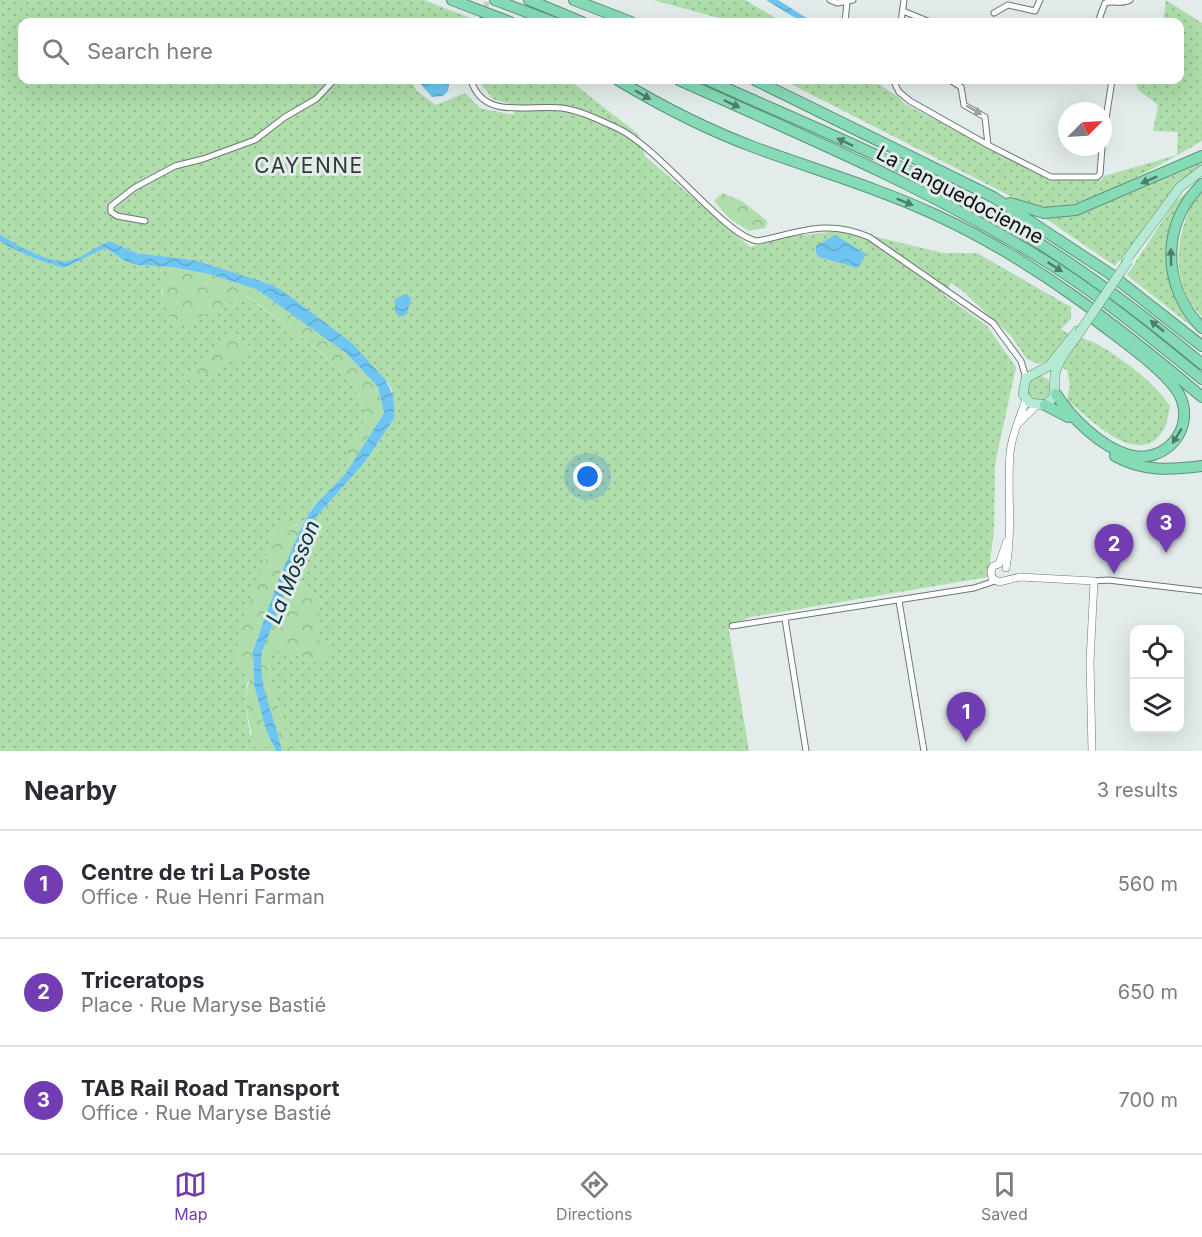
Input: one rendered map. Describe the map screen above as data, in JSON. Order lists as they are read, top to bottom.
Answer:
{
  "streets": {
    "highway": ["La Languedocienne"]
  },
  "districts": ["CAYENNE"],
  "water": ["La Mosson"],
  "north": "top right",
  "page": {
    "search": "Search here",
    "pins": ["3", "2", "1"],
    "heading": ["Nearby", "3 results"],
    "list": [
      {
        "mark": "1",
        "name": "Centre de tri La Poste",
        "note": "Office · Rue Henri Farman",
        "value": "560 m"
      },
      {
        "mark": "2",
        "name": "Triceratops",
        "note": "Place · Rue Maryse Bastié",
        "value": "650 m"
      },
      {
        "mark": "3",
        "name": "TAB Rail Road Transport",
        "note": "Office · Rue Maryse Bastié",
        "value": "700 m"
      }
    ],
    "nav": ["Map", "Directions", "Saved"]
  }
}
